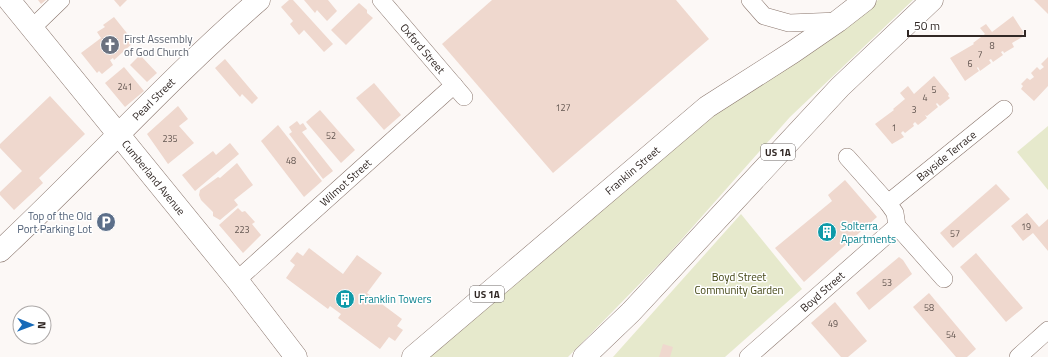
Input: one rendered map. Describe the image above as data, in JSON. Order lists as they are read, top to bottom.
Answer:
{
  "streets": {
    "main road": [
      "Pearl Street",
      "US 1A",
      "Franklin Street",
      "Cumberland Avenue"
    ],
    "street": [
      "Oxford Street",
      "Bayside Terrace",
      "Wilmot Street",
      "Boyd Street"
    ]
  },
  "crossings": [
    ["Oxford Street", "Wilmot Street"],
    ["Pearl Street", "Cumberland Avenue"],
    ["Cumberland Avenue", "Wilmot Street"]
  ],
  "parks": ["Boyd Street Community Garden"],
  "places": {
    "church": ["First Assembly of God Church"],
    "parking": ["Top of the Old Port Parking Lot"],
    "building": ["Solterra Apartments", "Franklin Towers"]
  },
  "house_numbers": [
    "8",
    "7",
    "6",
    "241",
    "5",
    "4",
    "127",
    "3",
    "1",
    "52",
    "235",
    "48",
    "19",
    "223",
    "57",
    "53",
    "58",
    "49",
    "54"
  ],
  "scale_bar": "50 m",
  "north": "right"
}
